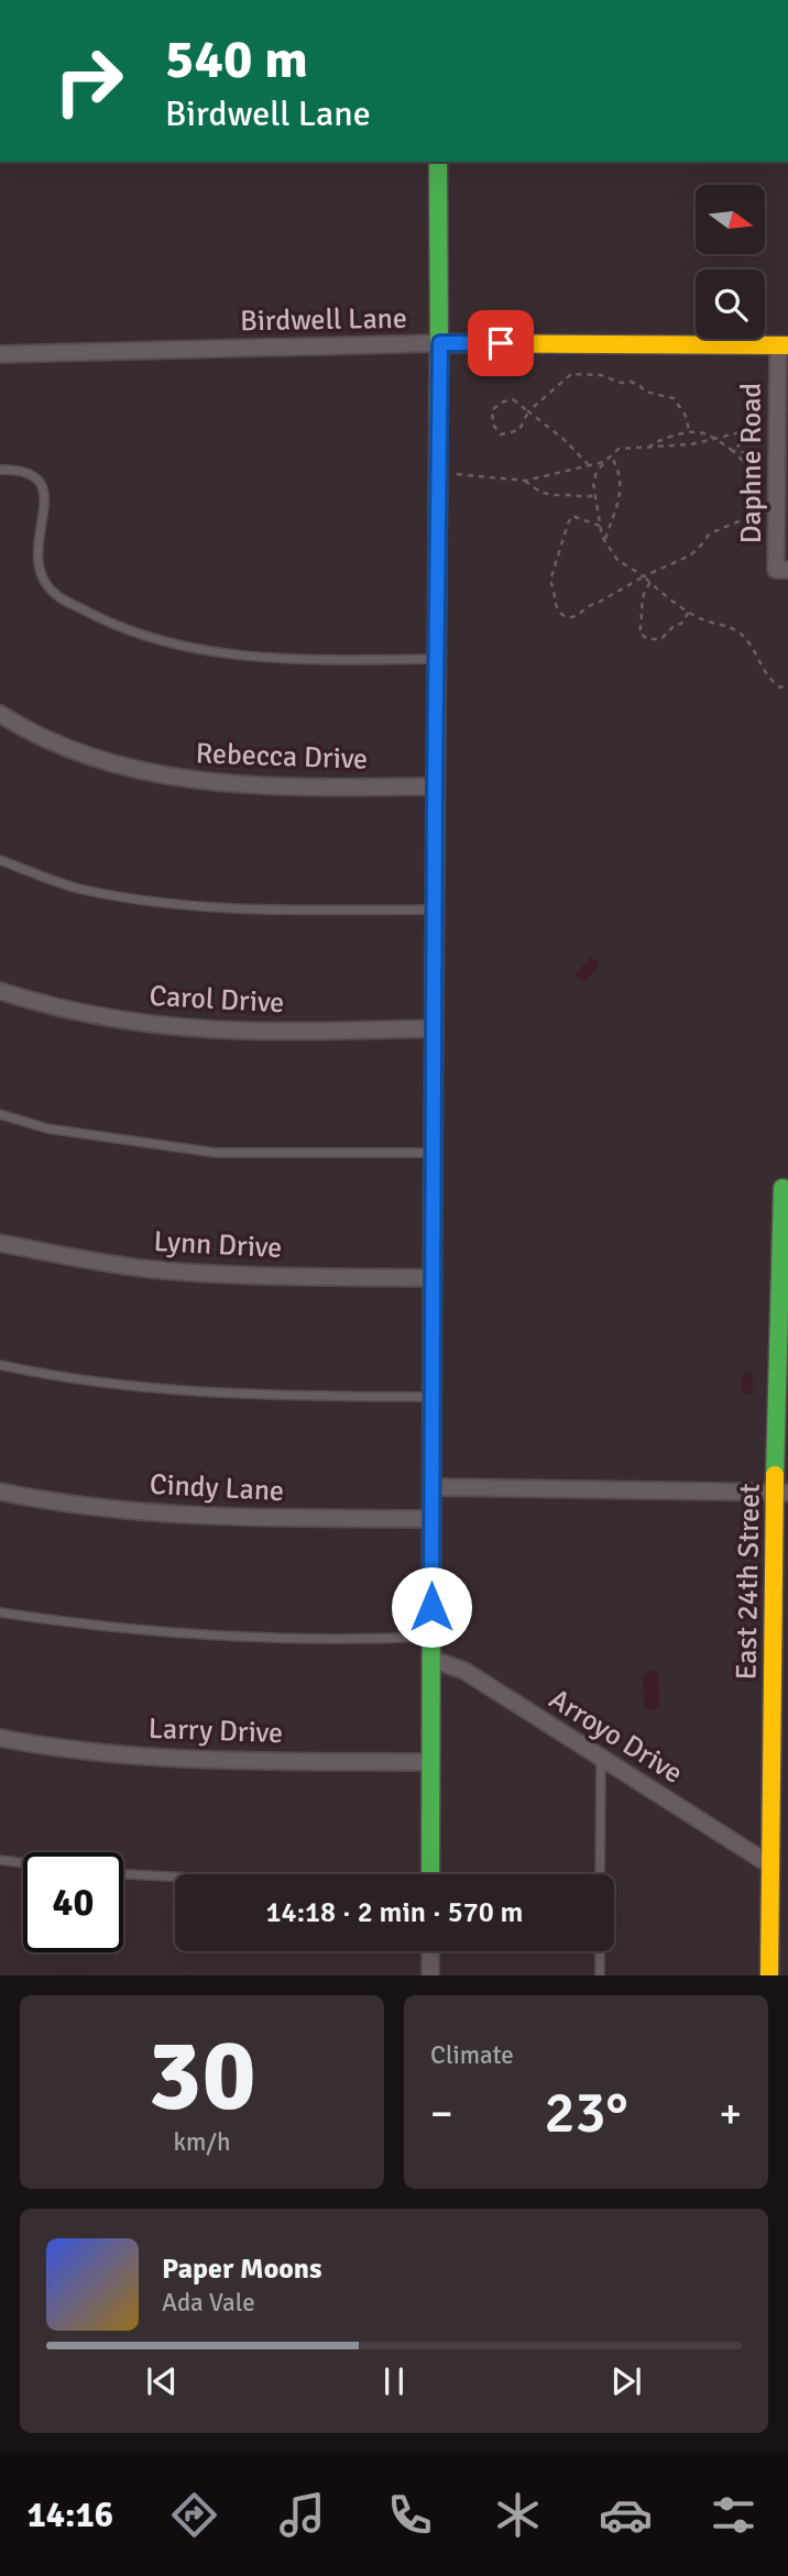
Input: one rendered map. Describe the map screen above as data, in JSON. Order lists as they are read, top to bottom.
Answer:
{
  "streets": {
    "street": [
      "Birdwell Lane",
      "Daphne Road",
      "Rebecca Drive",
      "Carol Drive",
      "Lynn Drive",
      "Cindy Lane",
      "East 24th Street",
      "Larry Drive",
      "Arroyo Drive"
    ]
  },
  "crossings": [
    ["Birdwell Lane", "Daphne Road"],
    ["East 24th Street", "Arroyo Drive"]
  ],
  "north": "right",
  "page": {
    "turn": ["540 m", "Birdwell Lane"],
    "limit": "40",
    "trip": "14:18 · 2 min · 570 m",
    "tile": [
      ["30", "km/h"],
      "Climate"
    ],
    "heat": ["−", "23°", "+"],
    "song": ["Paper Moons", "Ada Vale"],
    "tabs": "14:16"
  }
}
